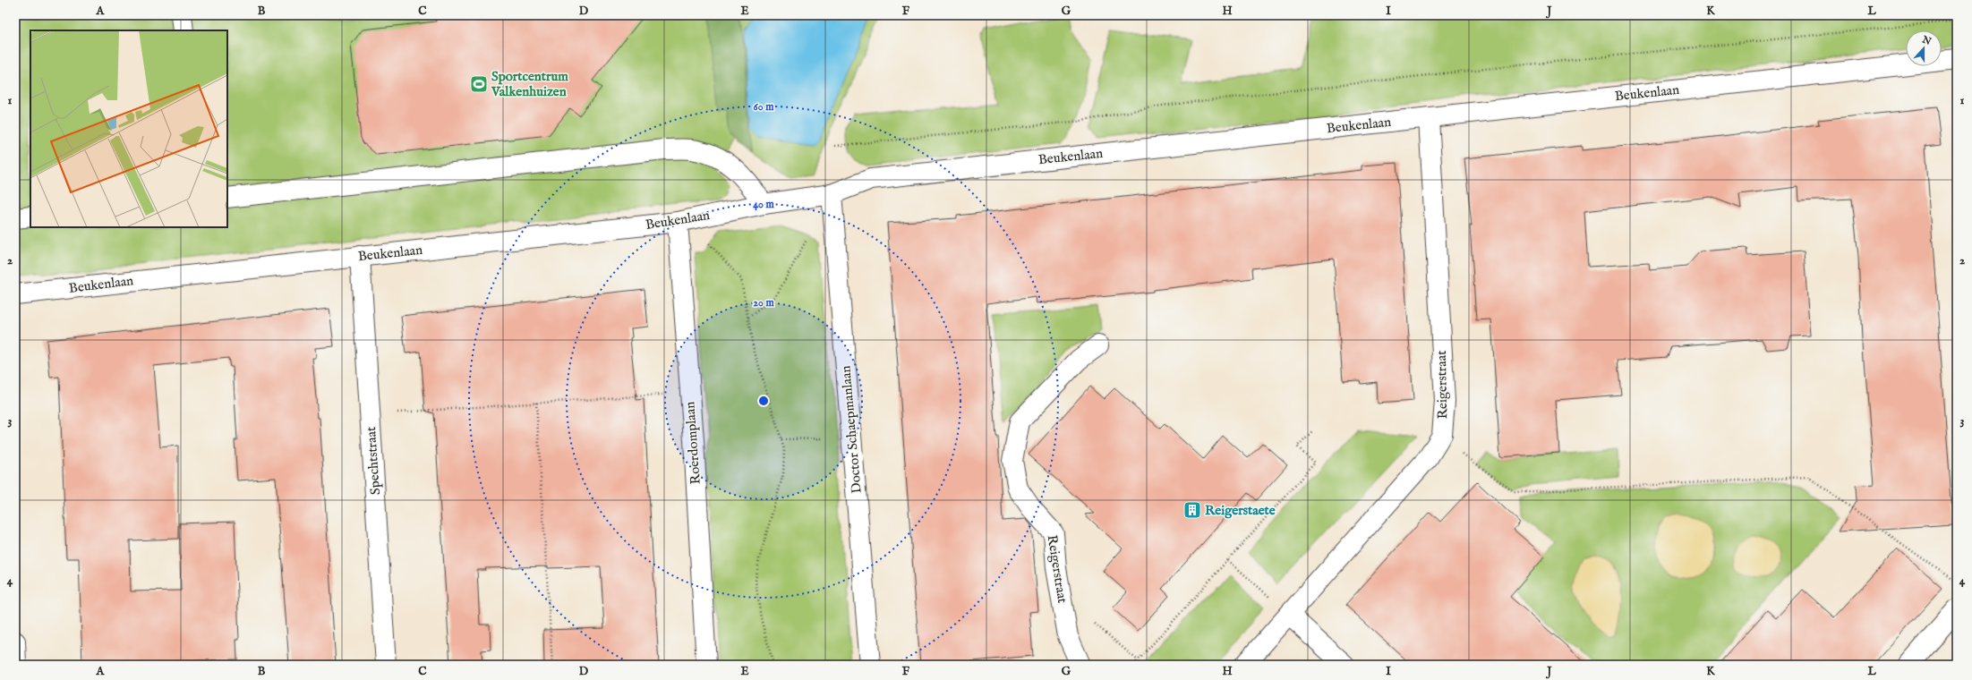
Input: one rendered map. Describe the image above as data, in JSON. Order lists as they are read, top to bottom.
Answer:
{
  "streets": {
    "street": [
      "Beukenlaan",
      "Reigerstraat",
      "Doctor Schaepmanlaan",
      "Roerdomplaan",
      "Spechtstraat"
    ]
  },
  "crossings": [
    ["Beukenlaan", "Reigerstraat"],
    ["Beukenlaan", "Doctor Schaepmanlaan"],
    ["Beukenlaan", "Roerdomplaan"],
    ["Beukenlaan", "Spechtstraat"]
  ],
  "places": {
    "sports": ["Sportcentrum Valkenhuizen"],
    "building": ["Reigerstaete"]
  },
  "north": "top",
  "grid": {
    "columns": [
      "A",
      "B",
      "C",
      "D",
      "E",
      "F",
      "G",
      "H",
      "I",
      "J",
      "K",
      "L"
    ],
    "rows": [
      "1",
      "2",
      "3",
      "4"
    ]
  },
  "rings": ["60 m", "40 m", "20 m"]
}
